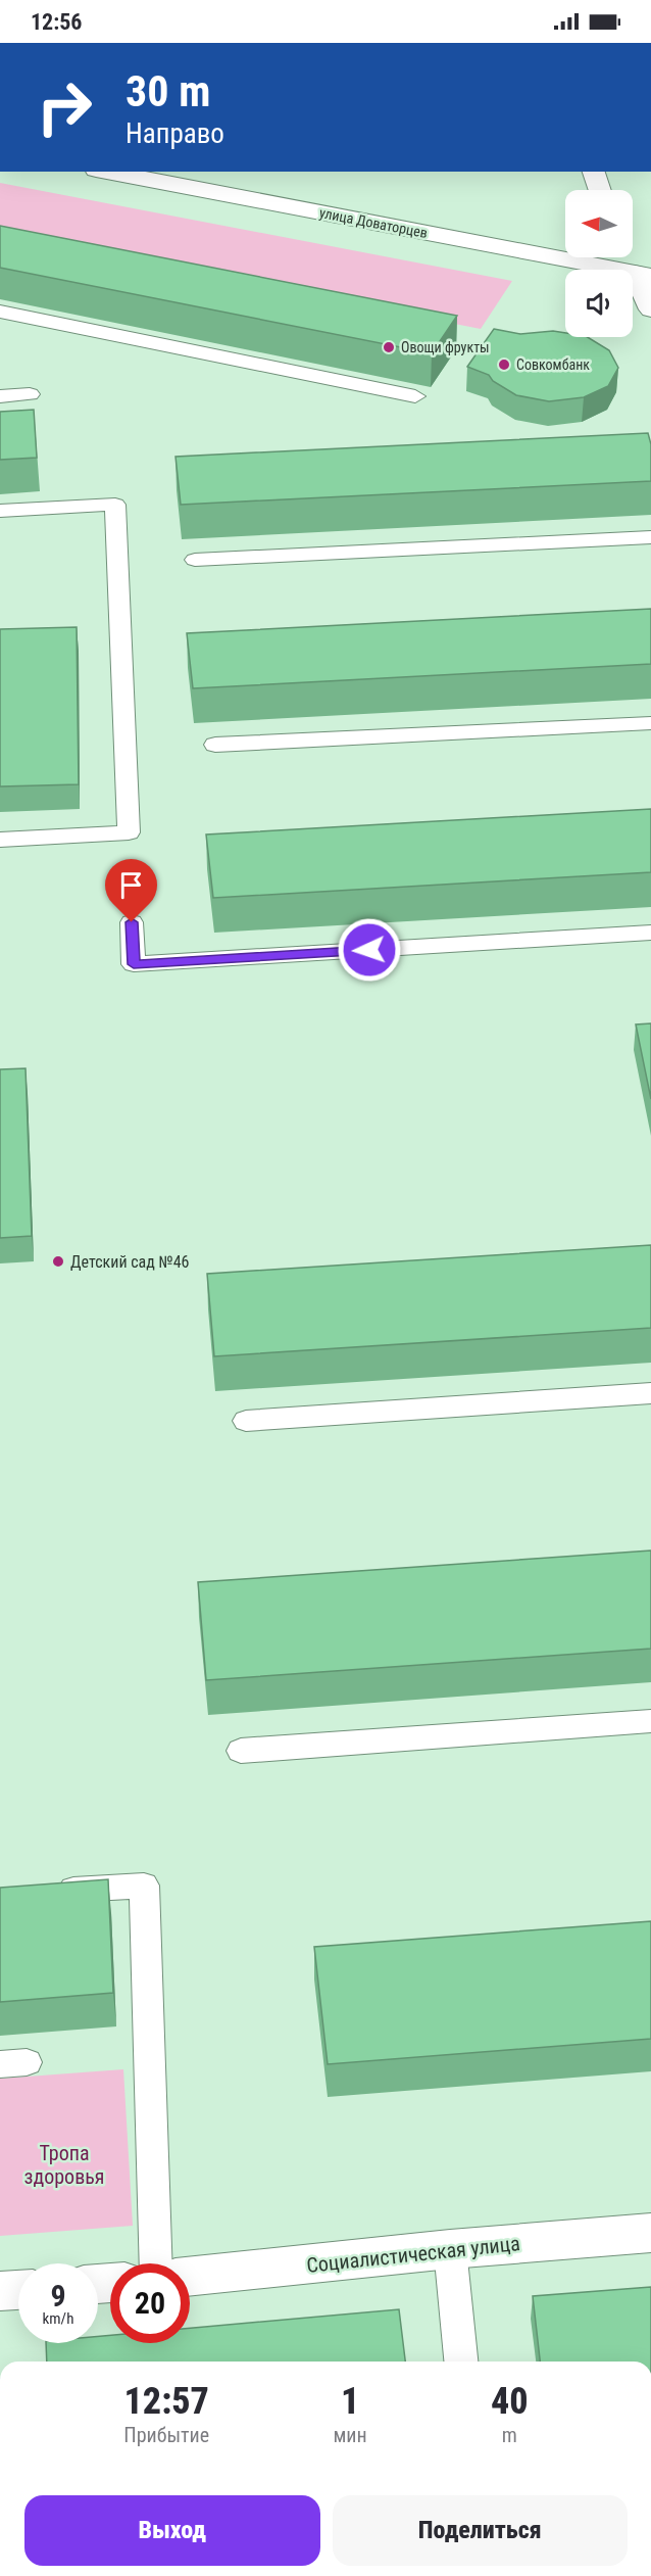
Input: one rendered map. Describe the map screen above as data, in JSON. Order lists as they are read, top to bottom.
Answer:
{
  "streets": {
    "main road": ["улица Доваторцев", "Социалистическая улица"]
  },
  "parks": ["Тропа здоровья"],
  "places": ["Овощи фрукты", "Совкомбанк", "Детский сад №46"],
  "north": "left",
  "page": {
    "status": "12:56",
    "turn": ["30 m", "Направо"],
    "speed": "9 km/h",
    "limit": "20",
    "eta": [
      "12:57",
      "Прибытие",
      "1",
      "мин",
      "40",
      "m"
    ],
    "buttons": ["Выход", "Поделиться"]
  }
}
